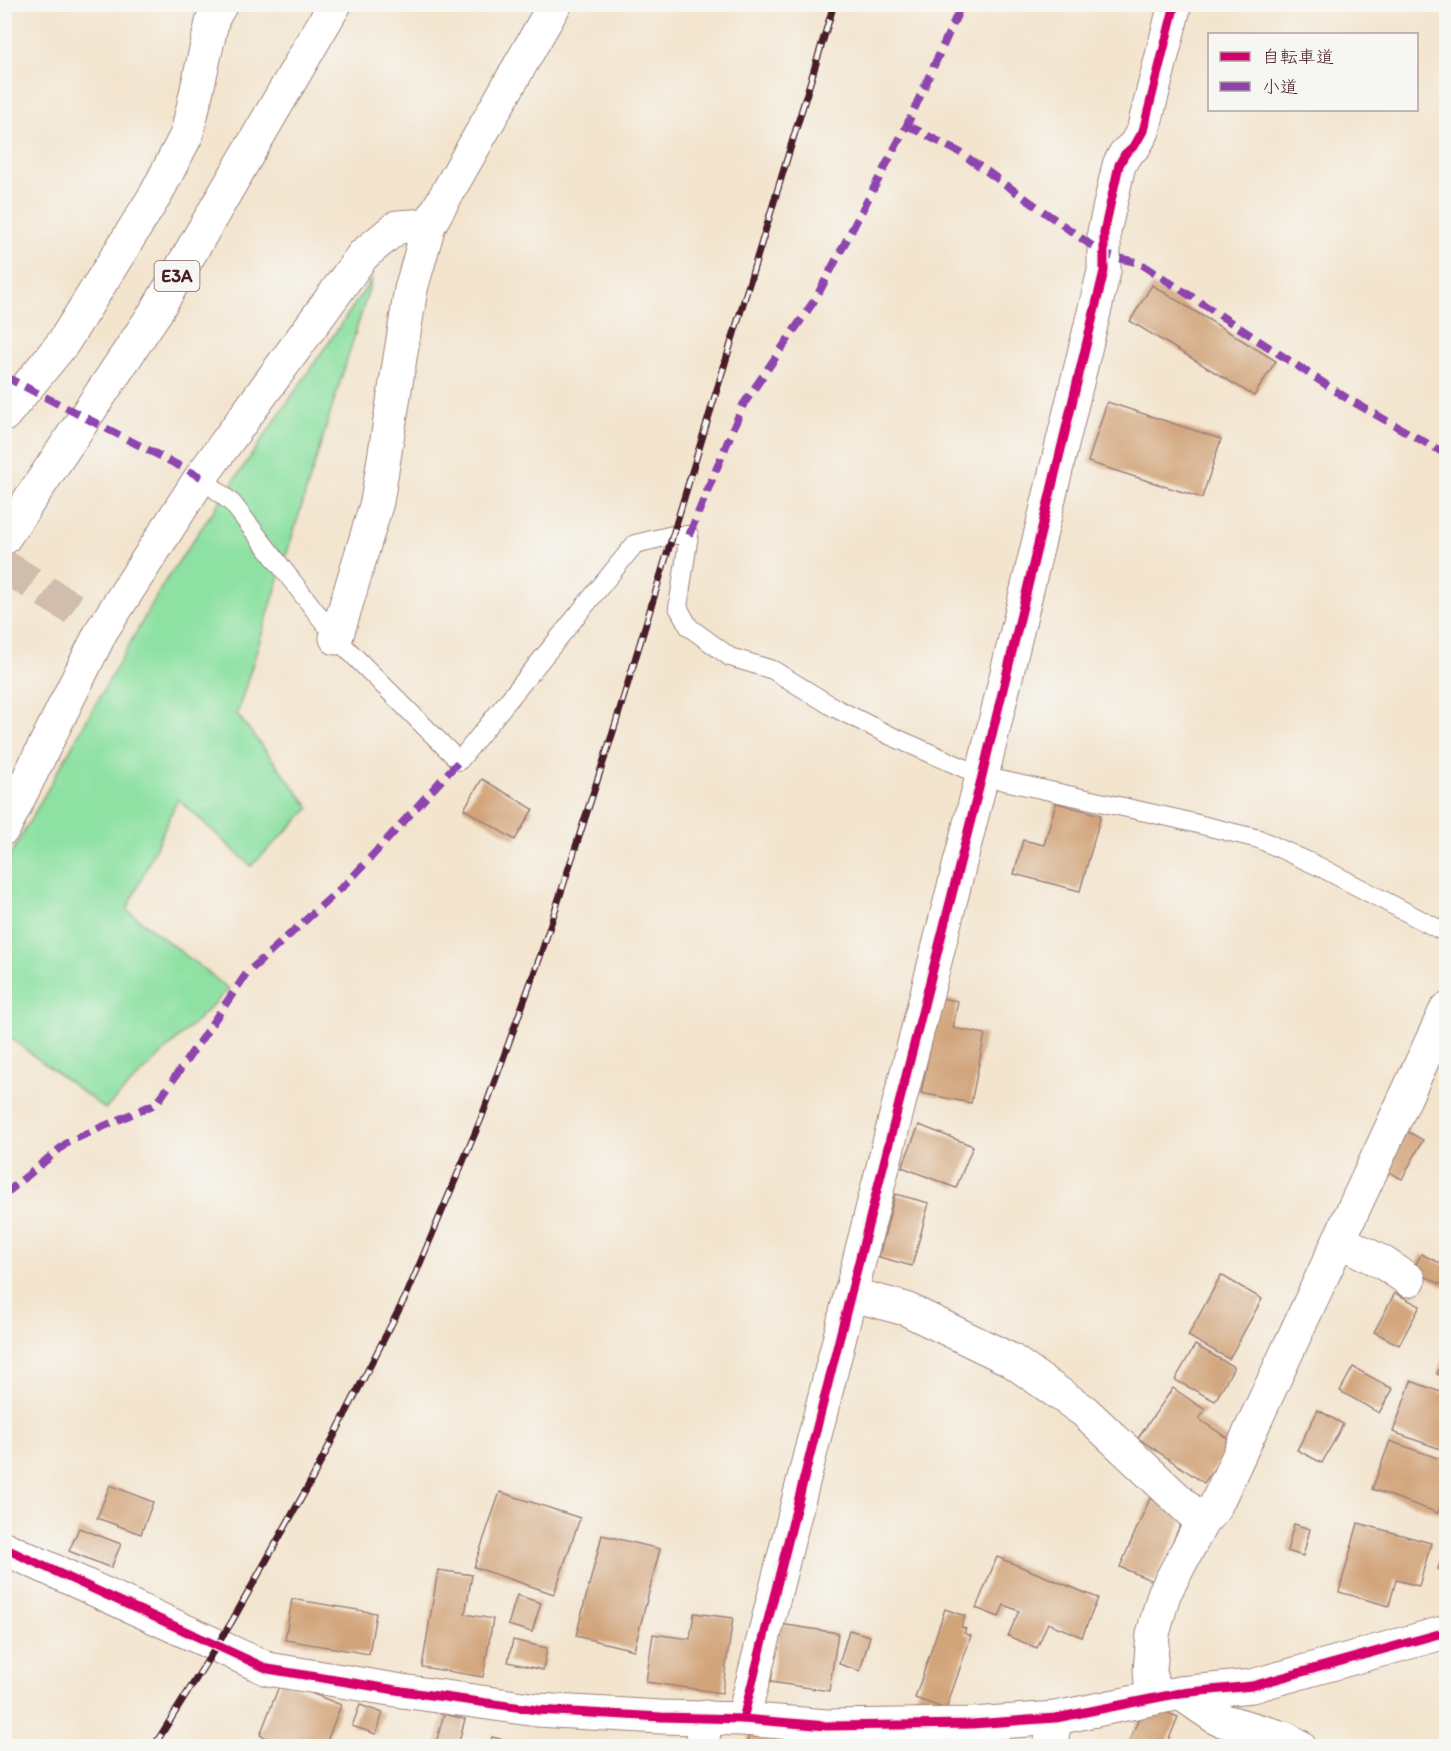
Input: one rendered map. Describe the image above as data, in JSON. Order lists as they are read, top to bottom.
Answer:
{
  "streets": {
    "main road": ["E3A"]
  },
  "legend": ["自転車道", "小道"]
}
